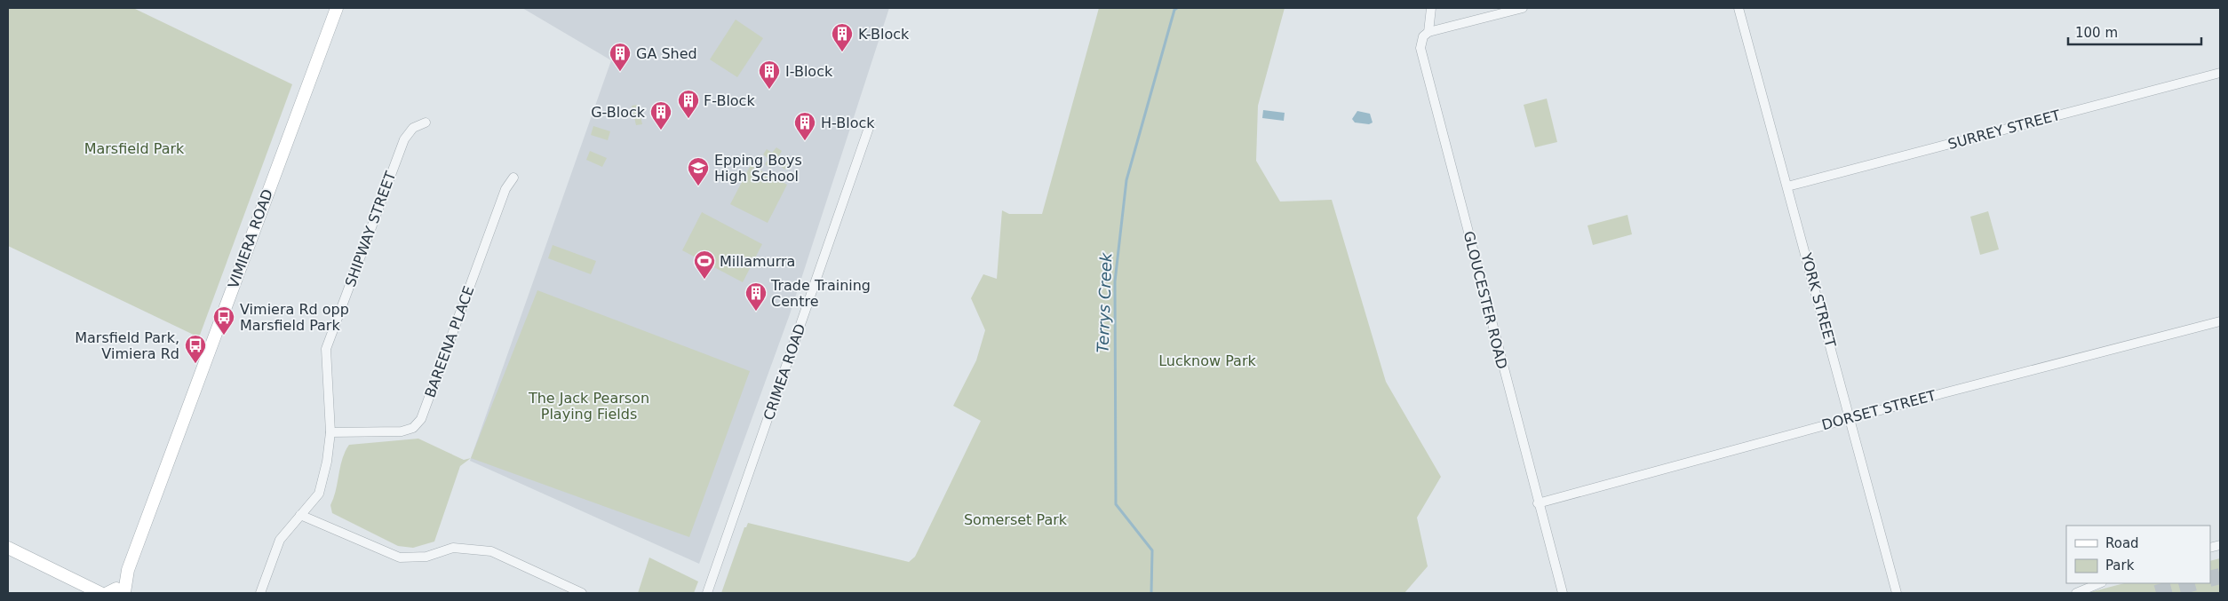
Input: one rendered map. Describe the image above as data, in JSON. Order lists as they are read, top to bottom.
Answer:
{
  "streets": {
    "street": [
      "SURREY STREET",
      "SHIPWAY STREET",
      "VIMIERA ROAD",
      "GLOUCESTER ROAD",
      "YORK STREET",
      "BAREENA PLACE",
      "CRIMEA ROAD",
      "DORSET STREET"
    ]
  },
  "crossings": [
    ["SURREY STREET", "YORK STREET"],
    ["SHIPWAY STREET", "BAREENA PLACE"],
    ["GLOUCESTER ROAD", "DORSET STREET"],
    ["YORK STREET", "DORSET STREET"]
  ],
  "water": ["Terrys Creek"],
  "parks": [
    "Marsfield Park",
    "Lucknow Park",
    "The Jack Pearson Playing Fields",
    "Somerset Park"
  ],
  "places": {
    "building": [
      "K-Block",
      "GA Shed",
      "I-Block",
      "F-Block",
      "G-Block",
      "H-Block",
      "Trade Training Centre"
    ],
    "school or university": ["Epping Boys High School"],
    "sports": ["Millamurra"],
    "bus stop": ["Vimiera Rd opp Marsfield Park", "Marsfield Park, Vimiera Rd"]
  },
  "legend": ["Road", "Park"],
  "scale_bar": "100 m"
}
